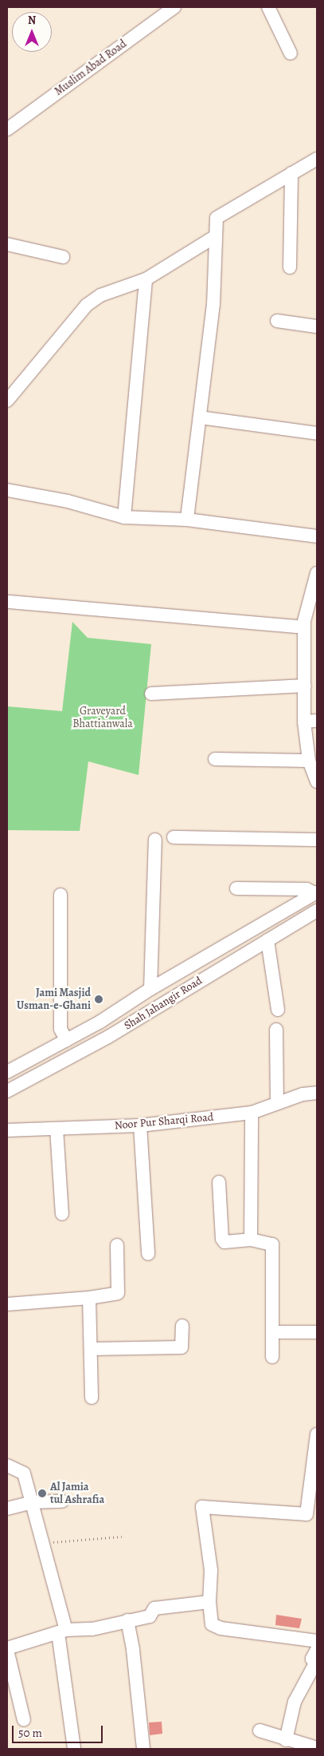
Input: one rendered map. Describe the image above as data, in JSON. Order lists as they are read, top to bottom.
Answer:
{
  "streets": {
    "street": ["Muslim Abad Road", "Shah Jahangir Road", "Noor Pur Sharqi Road"]
  },
  "parks": ["Graveyard Bhattianwala"],
  "places": ["Jami Masjid Usman-e-Ghani", "Al Jamia tul Ashrafia"],
  "scale_bar": "50 m",
  "north": "top"
}
